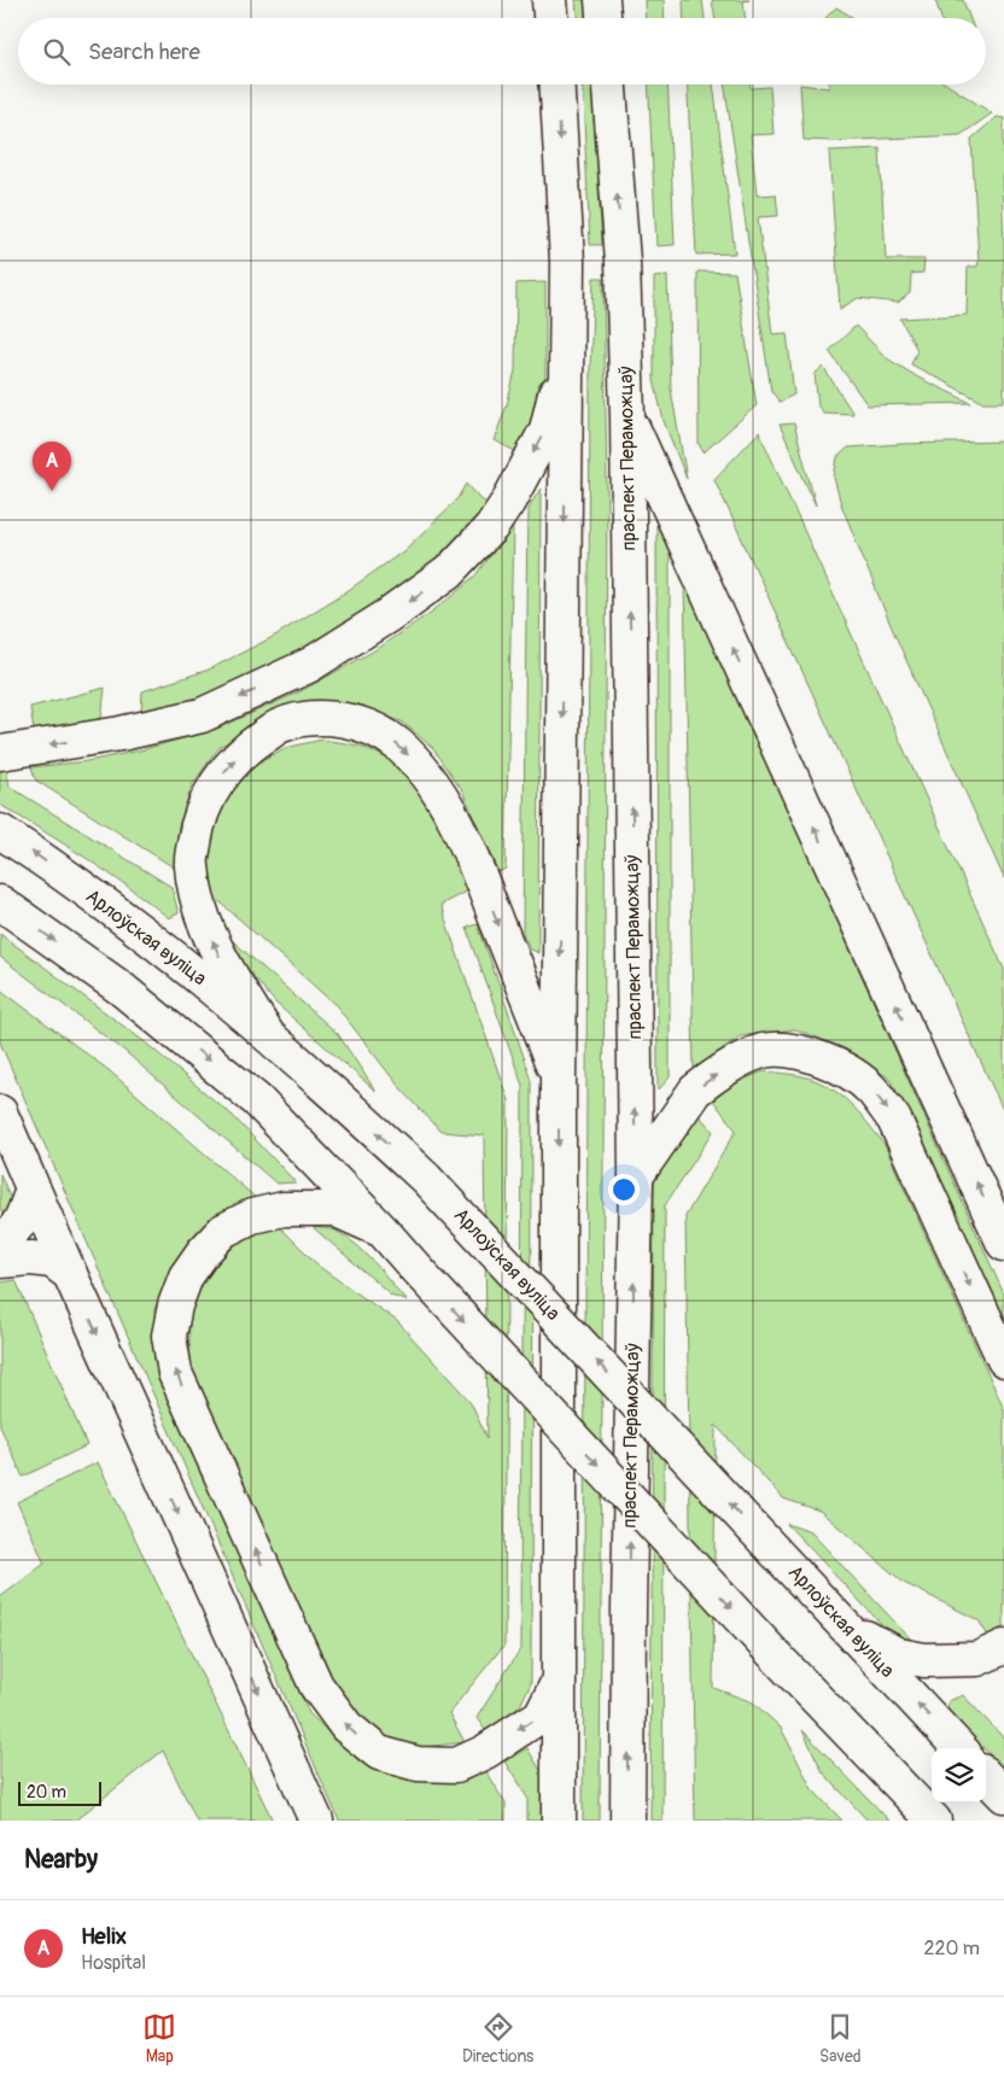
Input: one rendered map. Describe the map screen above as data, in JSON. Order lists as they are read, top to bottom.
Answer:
{
  "streets": {
    "main road": ["праспект Пераможцаў", "Арлоўская вуліца"]
  },
  "scale_bar": "20 m",
  "page": {
    "search": "Search here",
    "pins": "A",
    "scale": "20 m",
    "heading": "Nearby",
    "list": [
      {
        "mark": "A",
        "name": "Helix",
        "note": "Hospital",
        "value": "220 m"
      }
    ],
    "nav": ["Map", "Directions", "Saved"]
  }
}
